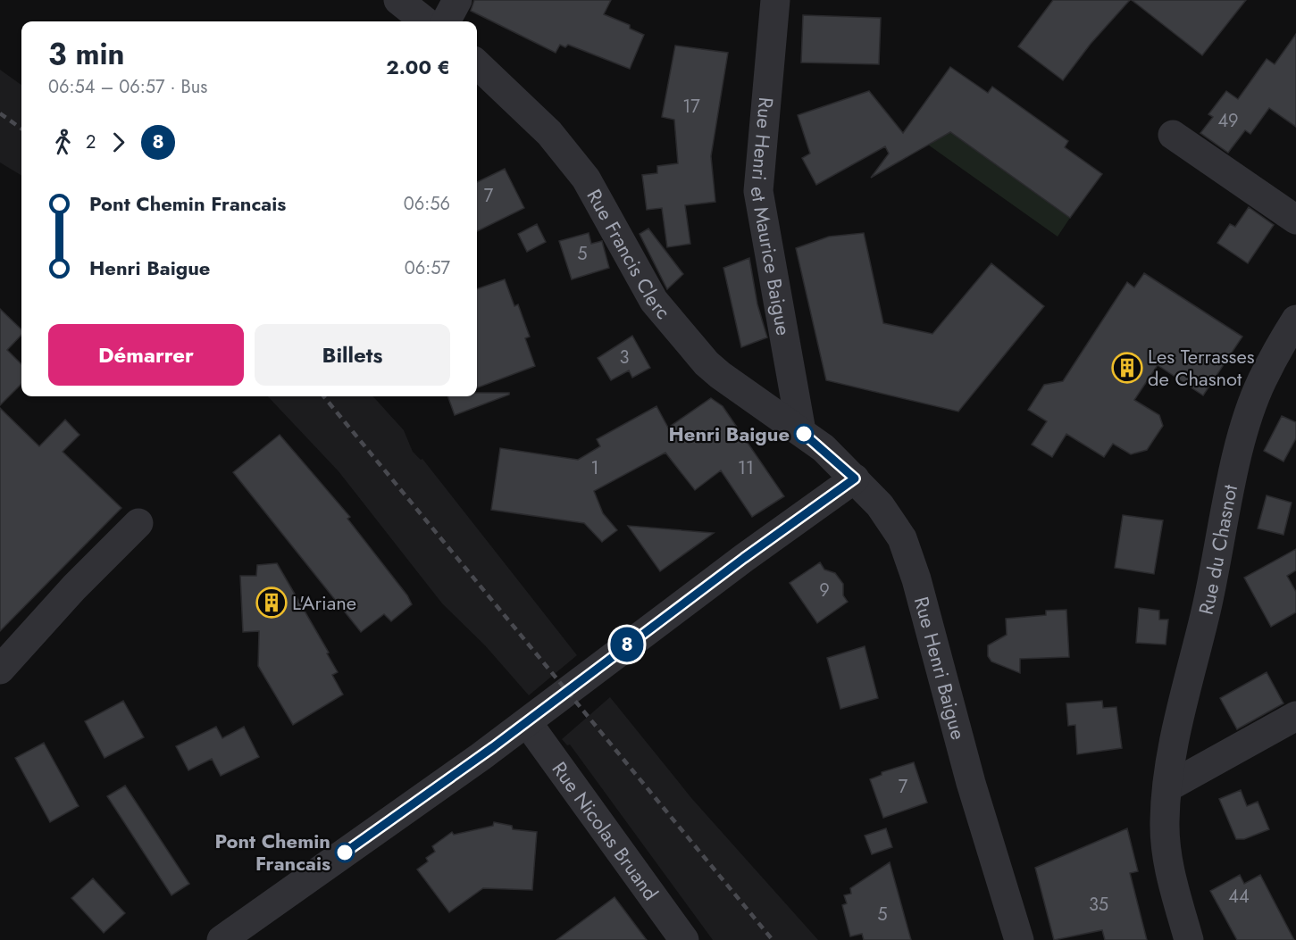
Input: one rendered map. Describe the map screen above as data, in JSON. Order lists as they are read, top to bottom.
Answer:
{
  "streets": {
    "street": [
      "Rue Henri et Maurice Baigue",
      "Rue Francis Clerc",
      "Rue du Chasnot",
      "Rue Henri Baigue",
      "Rue Nicolas Bruand"
    ]
  },
  "crossings": [
    ["Rue Henri et Maurice Baigue", "Rue Francis Clerc"],
    ["Rue Henri et Maurice Baigue", "Rue Henri Baigue"],
    ["Rue Francis Clerc", "Rue Henri Baigue"]
  ],
  "places": {
    "building": ["Les Terrasses de Chasnot", "L'Ariane"],
    "other": ["Henri Baigue", "Pont Chemin Francais"]
  },
  "lines": ["bus line 8"],
  "house_numbers": [
    "17",
    "49",
    "7",
    "5",
    "3",
    "1",
    "11",
    "9",
    "7",
    "44",
    "35",
    "5"
  ],
  "page": {
    "on_map": "8",
    "heading": ["3 min", "06:54 – 06:57 · Bus", "2.00 €"],
    "legs": ["2", "8"],
    "list": [
      {
        "name": "Pont Chemin Francais",
        "value": "06:56"
      },
      {
        "name": "Henri Baigue",
        "value": "06:57"
      }
    ],
    "buttons": ["Démarrer", "Billets"]
  }
}
